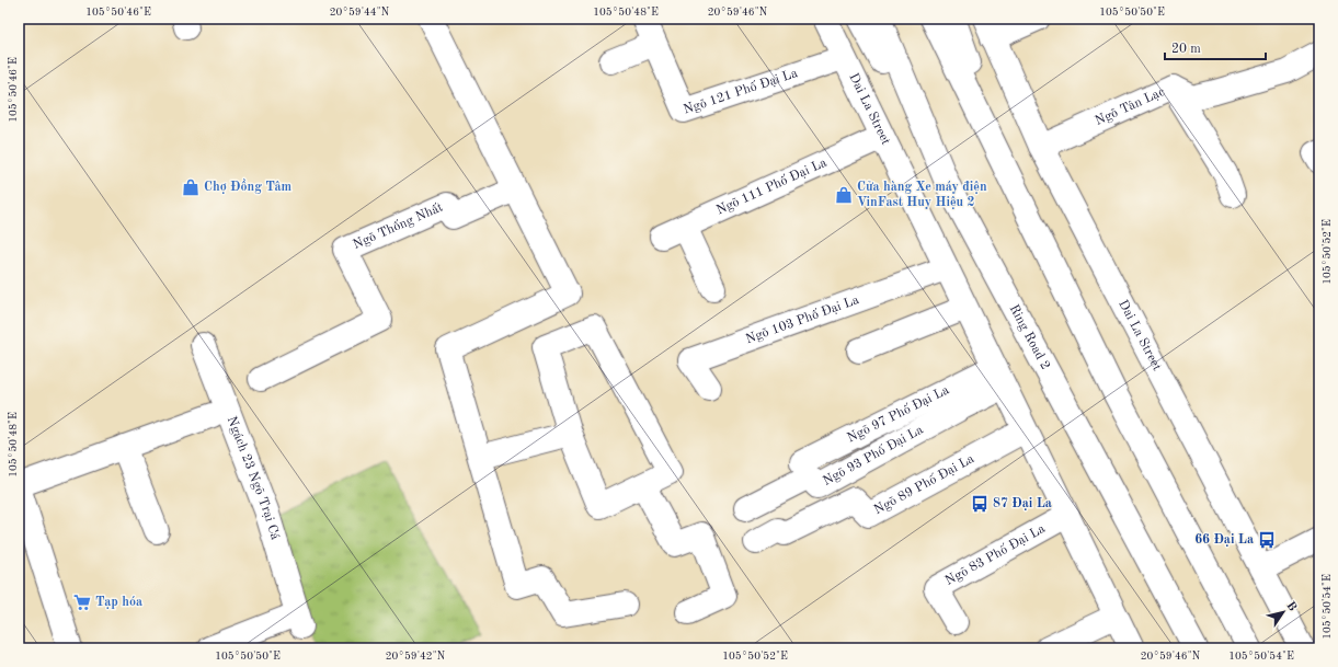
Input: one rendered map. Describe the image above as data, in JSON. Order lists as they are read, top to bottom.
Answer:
{
  "streets": {
    "main road": [
      "Ngõ 121 Phố Đại La",
      "Ngõ Tân Lạc",
      "Dai La Street",
      "Ngõ 111 Phố Đại La",
      "Ngõ Thống Nhất",
      "Ngõ 103 Phố Đại La",
      "Ring Road 2",
      "Ngõ 97 Phố Đại La",
      "Ngõ 93 Phố Đại La",
      "Ngách 23 Ngõ Trại Cá",
      "Ngõ 89 Phố Đại La",
      "Ngõ 83 Phố Đại La"
    ]
  },
  "crossings": [
    ["Ngõ 121 Phố Đại La", "Dai La Street"],
    ["Ngõ Tân Lạc", "Dai La Street"],
    ["Dai La Street", "Ngõ 111 Phố Đại La"],
    ["Dai La Street", "Ngõ 103 Phố Đại La"],
    ["Dai La Street", "Ngõ 97 Phố Đại La"],
    ["Dai La Street", "Ngõ 93 Phố Đại La"],
    ["Dai La Street", "Ngõ 89 Phố Đại La"],
    ["Dai La Street", "Ngõ 83 Phố Đại La"],
    ["Ngõ 97 Phố Đại La", "Ngõ 93 Phố Đại La"]
  ],
  "places": {
    "shop": ["Chợ Đồng Tâm", "Cửa hàng Xe máy điện VinFast Huy Hiệu 2"],
    "bus stop": ["87 Đại La", "66 Đại La"],
    "supermarket": ["Tạp hóa"]
  },
  "scale_bar": "20 m",
  "north": "top right",
  "coordinates": [
    "105°50'46\"E",
    "20°59'44\"N",
    "105°50'48\"E",
    "20°59'46\"N",
    "105°50'50\"E",
    "105°50'52\"E",
    "105°50'54\"E",
    "20°59'42\"N"
  ]
}
